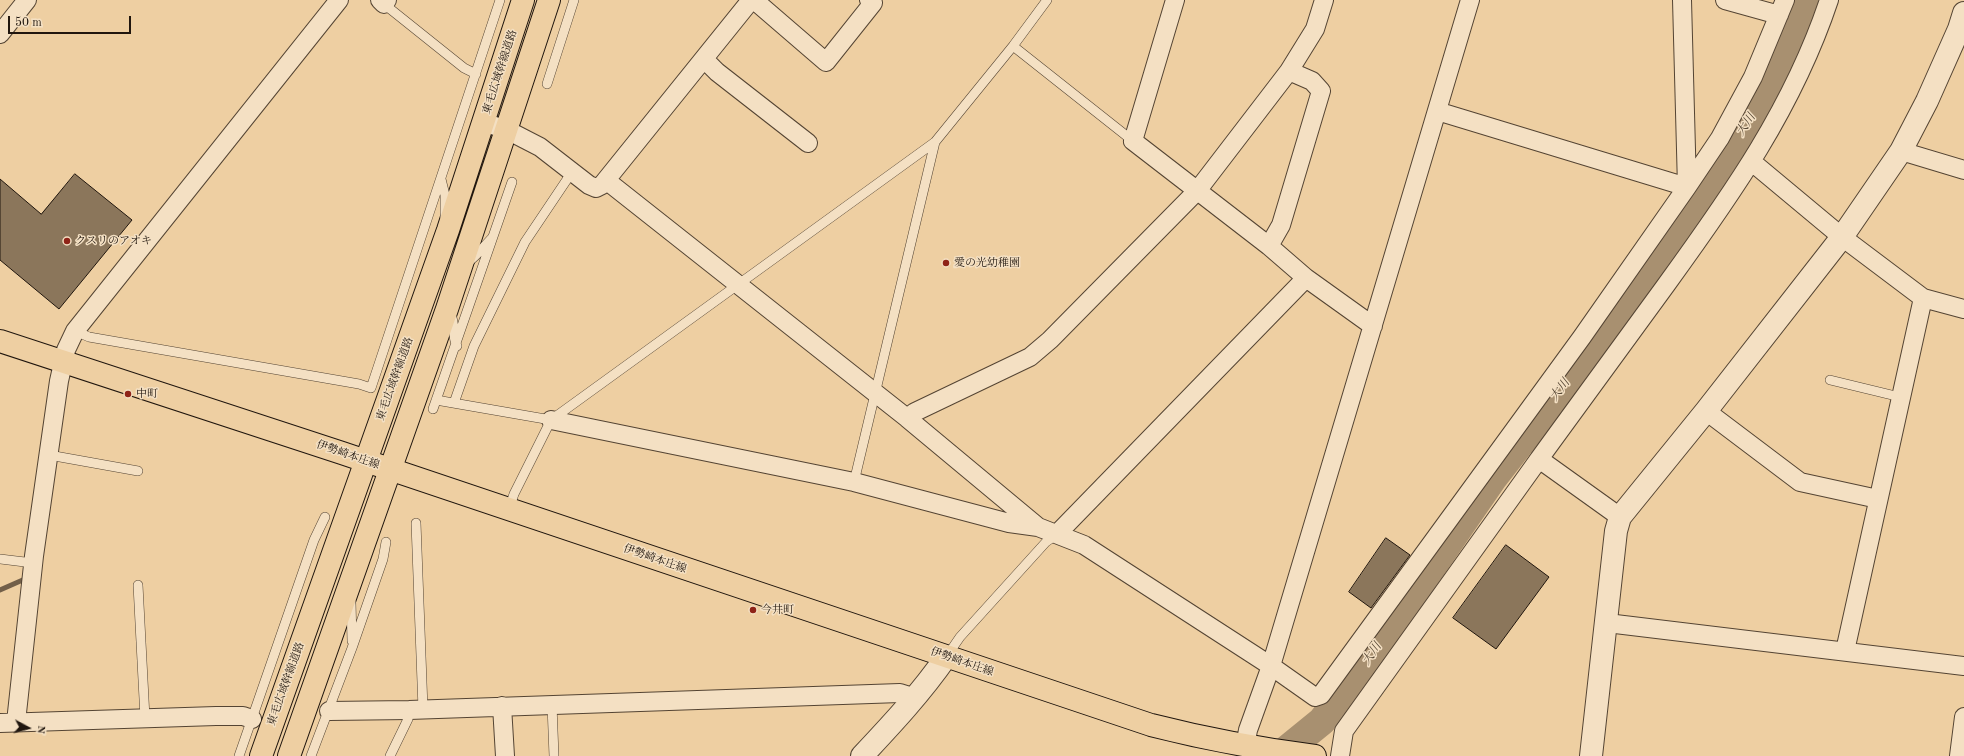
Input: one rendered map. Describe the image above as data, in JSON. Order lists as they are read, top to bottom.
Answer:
{
  "streets": {
    "main road": ["東毛広域幹線道路", "伊勢崎本庄線"]
  },
  "crossings": [
    ["東毛広域幹線道路", "伊勢崎本庄線"]
  ],
  "water": ["大川"],
  "places": [
    "クスリのアオキ",
    "愛の光幼稚園",
    "中町",
    "今井町"
  ],
  "scale_bar": "50 m",
  "north": "right"
}
